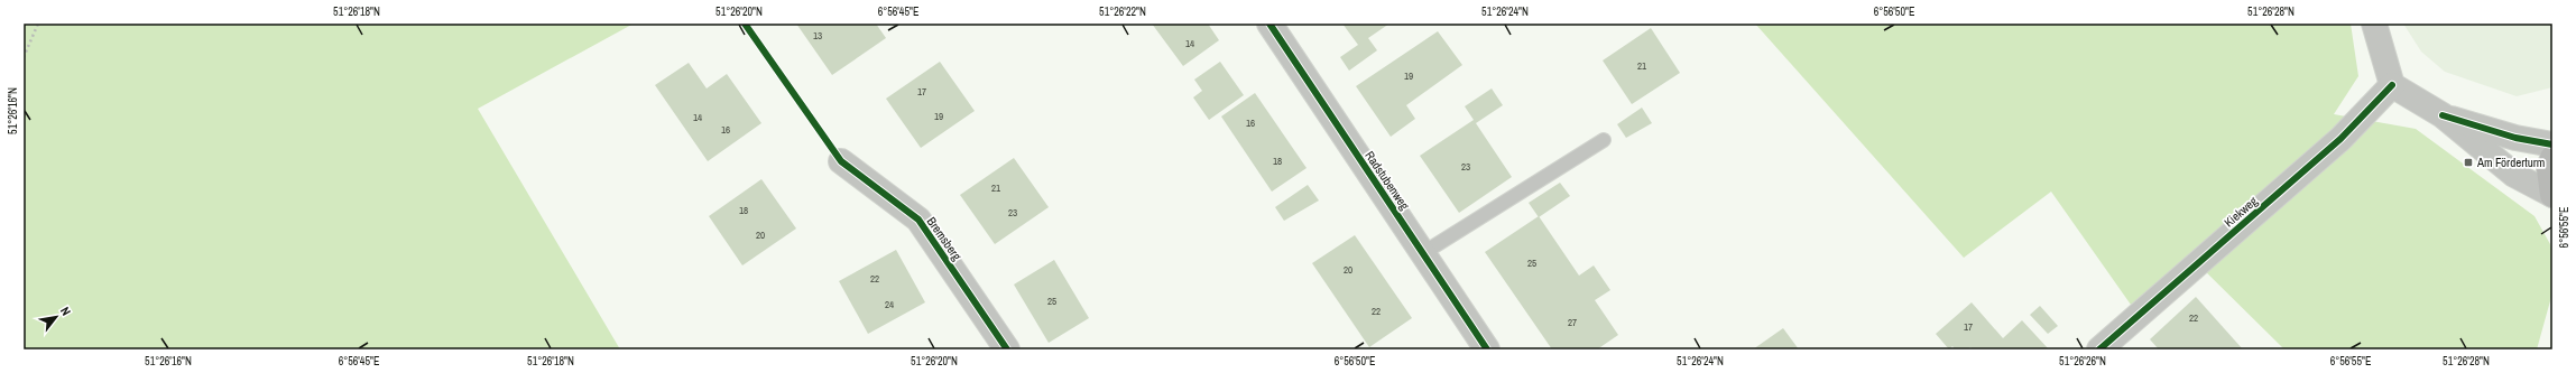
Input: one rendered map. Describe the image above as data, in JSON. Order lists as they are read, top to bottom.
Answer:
{
  "streets": {
    "street": ["Radstubenweg", "Kiekweg", "Bremsberg"]
  },
  "places": {
    "transit": ["Am Förderturm"]
  },
  "house_numbers": [
    "13",
    "14",
    "21",
    "19",
    "17",
    "19",
    "14",
    "16",
    "16",
    "18",
    "23",
    "21",
    "18",
    "23",
    "20",
    "25",
    "20",
    "22",
    "25",
    "24",
    "22",
    "22",
    "27",
    "17"
  ],
  "north": "top right",
  "coordinates": [
    "51°26'18\"N",
    "51°26'20\"N",
    "6°56'45\"E",
    "51°26'22\"N",
    "51°26'24\"N",
    "6°56'50\"E",
    "51°26'28\"N",
    "51°26'16\"N",
    "6°56'55\"E",
    "51°26'26\"N"
  ]
}
